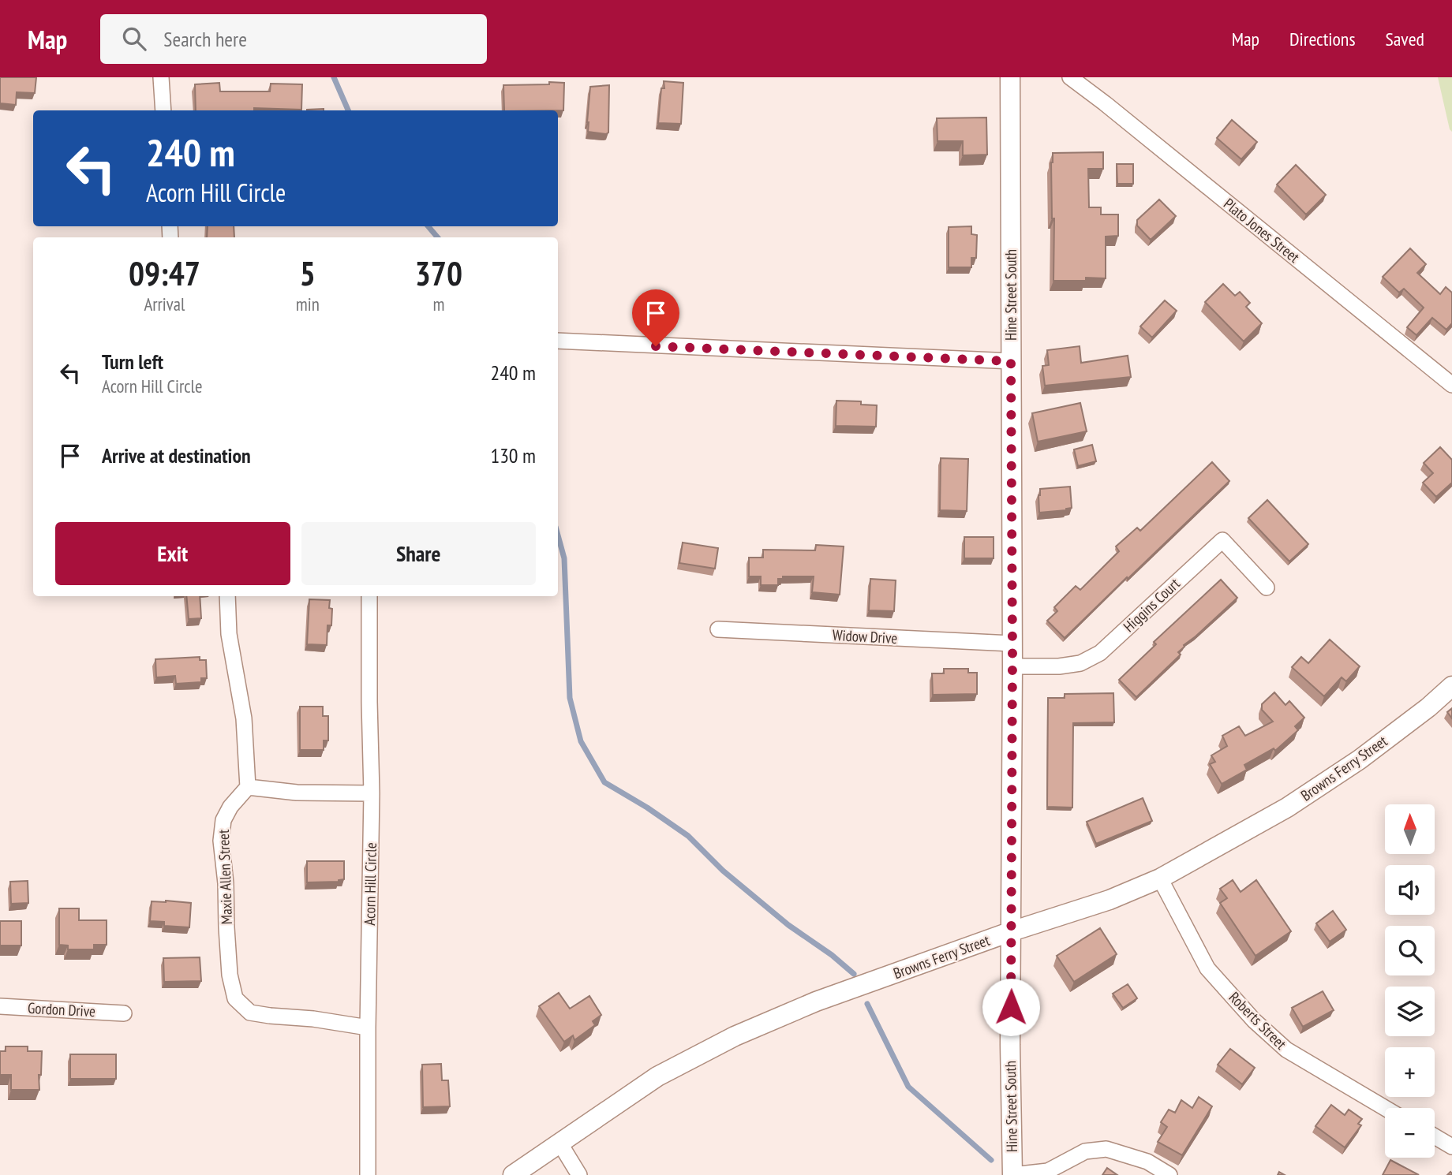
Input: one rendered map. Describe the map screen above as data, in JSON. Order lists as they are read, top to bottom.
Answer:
{
  "streets": {
    "street": [
      "Plato Jones Street",
      "Hine Street South",
      "Higgins Court",
      "Widow Drive",
      "Browns Ferry Street",
      "Maxie Allen Street",
      "Acorn Hill Circle",
      "Gordon Drive",
      "Roberts Street"
    ]
  },
  "crossings": [
    ["Hine Street South", "Higgins Court"],
    ["Hine Street South", "Widow Drive"],
    ["Hine Street South", "Browns Ferry Street"],
    ["Browns Ferry Street", "Roberts Street"],
    ["Maxie Allen Street", "Acorn Hill Circle"]
  ],
  "north": "top",
  "page": {
    "header": "Map",
    "search": "Search here",
    "nav": ["Map", "Directions", "Saved"],
    "turn": ["240 m", "Acorn Hill Circle"],
    "eta": [
      "09:47",
      "Arrival",
      "5",
      "min",
      "370",
      "m"
    ],
    "list": [
      {
        "name": "Turn left",
        "note": "Acorn Hill Circle",
        "value": "240 m"
      },
      {
        "name": "Arrive at destination",
        "value": "130 m"
      }
    ],
    "buttons": ["Exit", "Share"],
    "map_buttons": ["+", "−"]
  }
}
